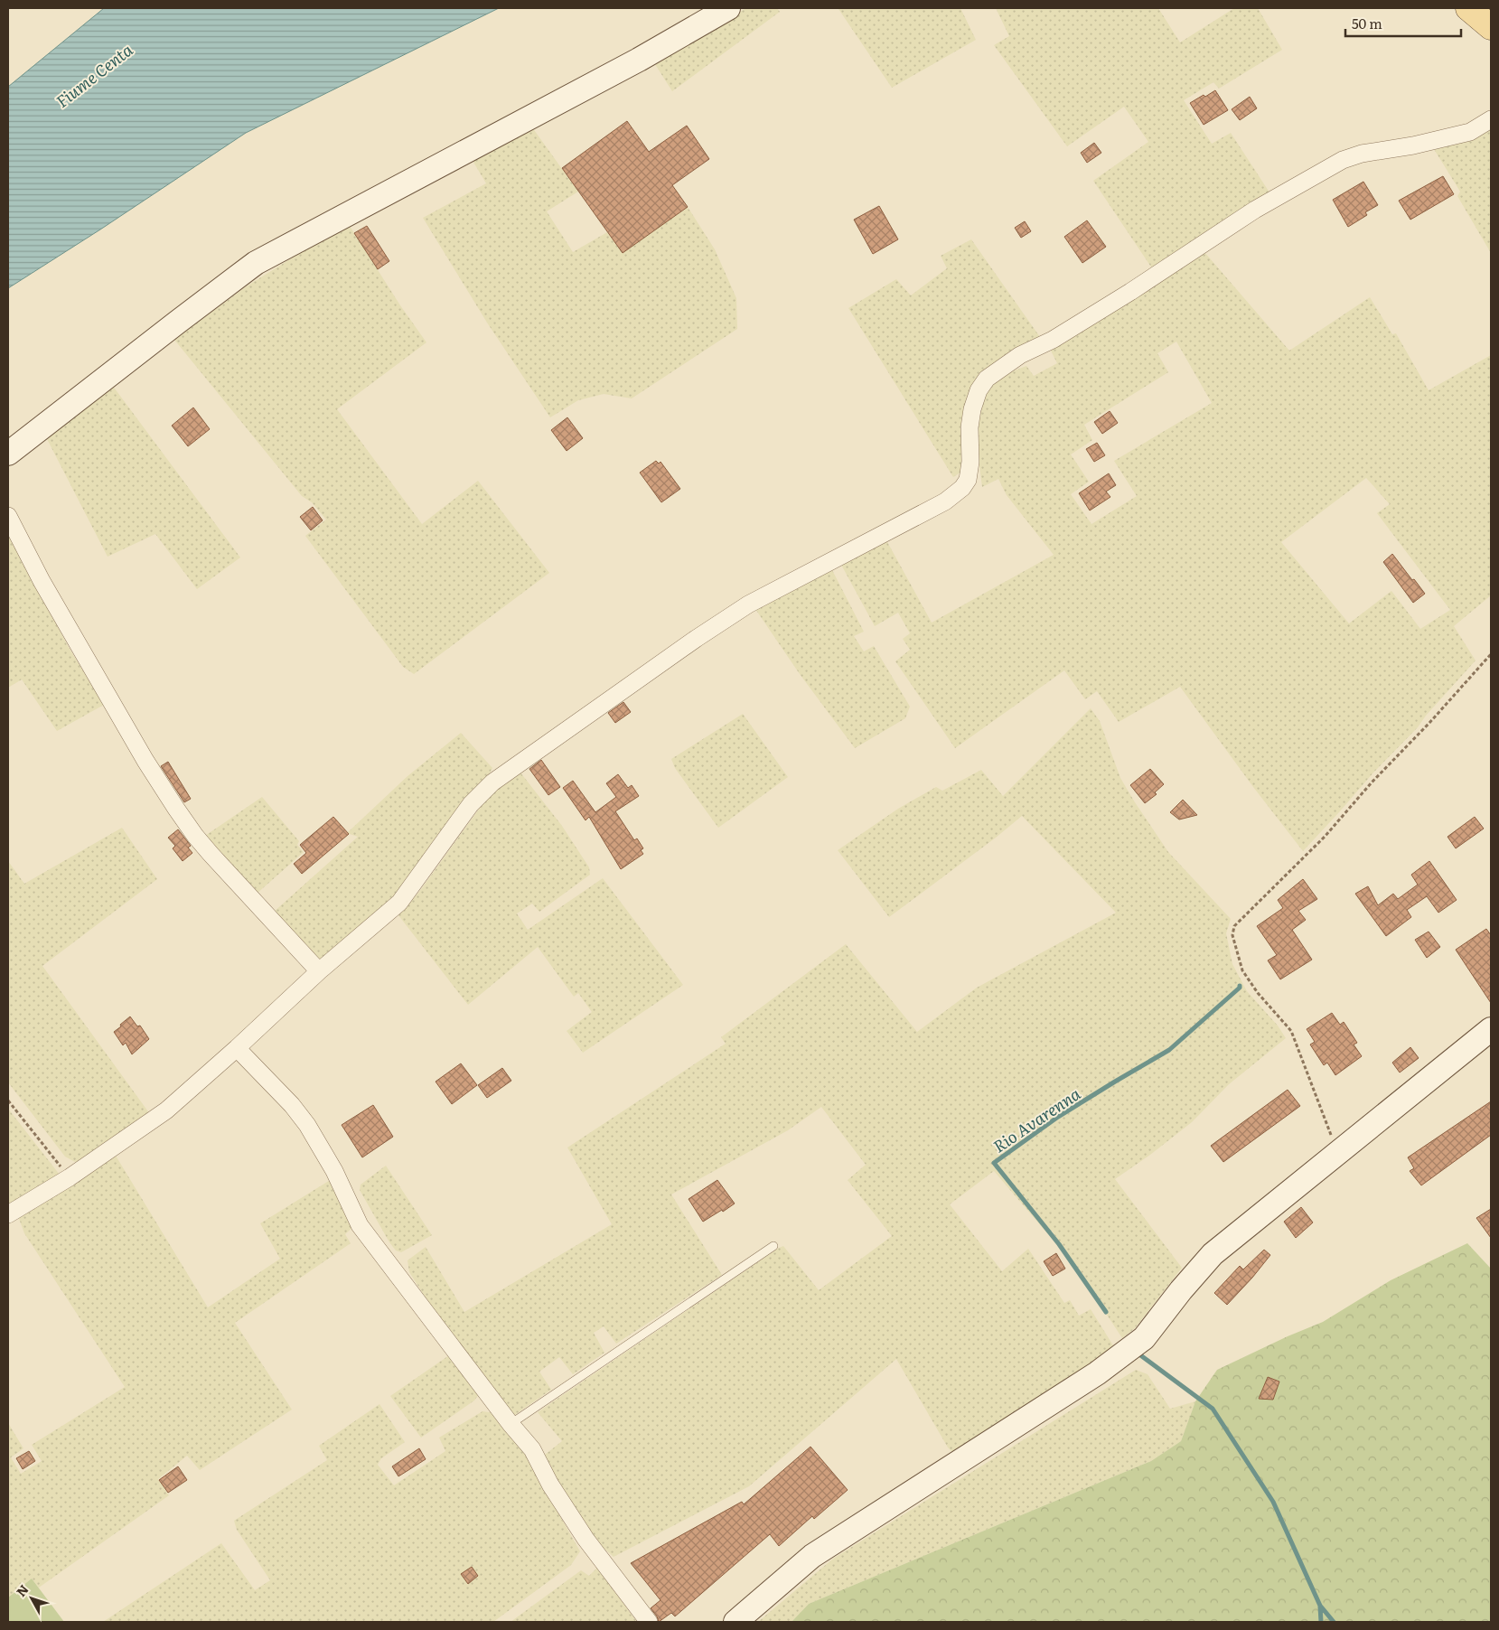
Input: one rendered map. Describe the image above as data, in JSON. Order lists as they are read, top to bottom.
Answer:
{
  "water": ["Fiume Centa", "Rio Avarenna"],
  "scale_bar": "50 m",
  "north": "top left"
}
